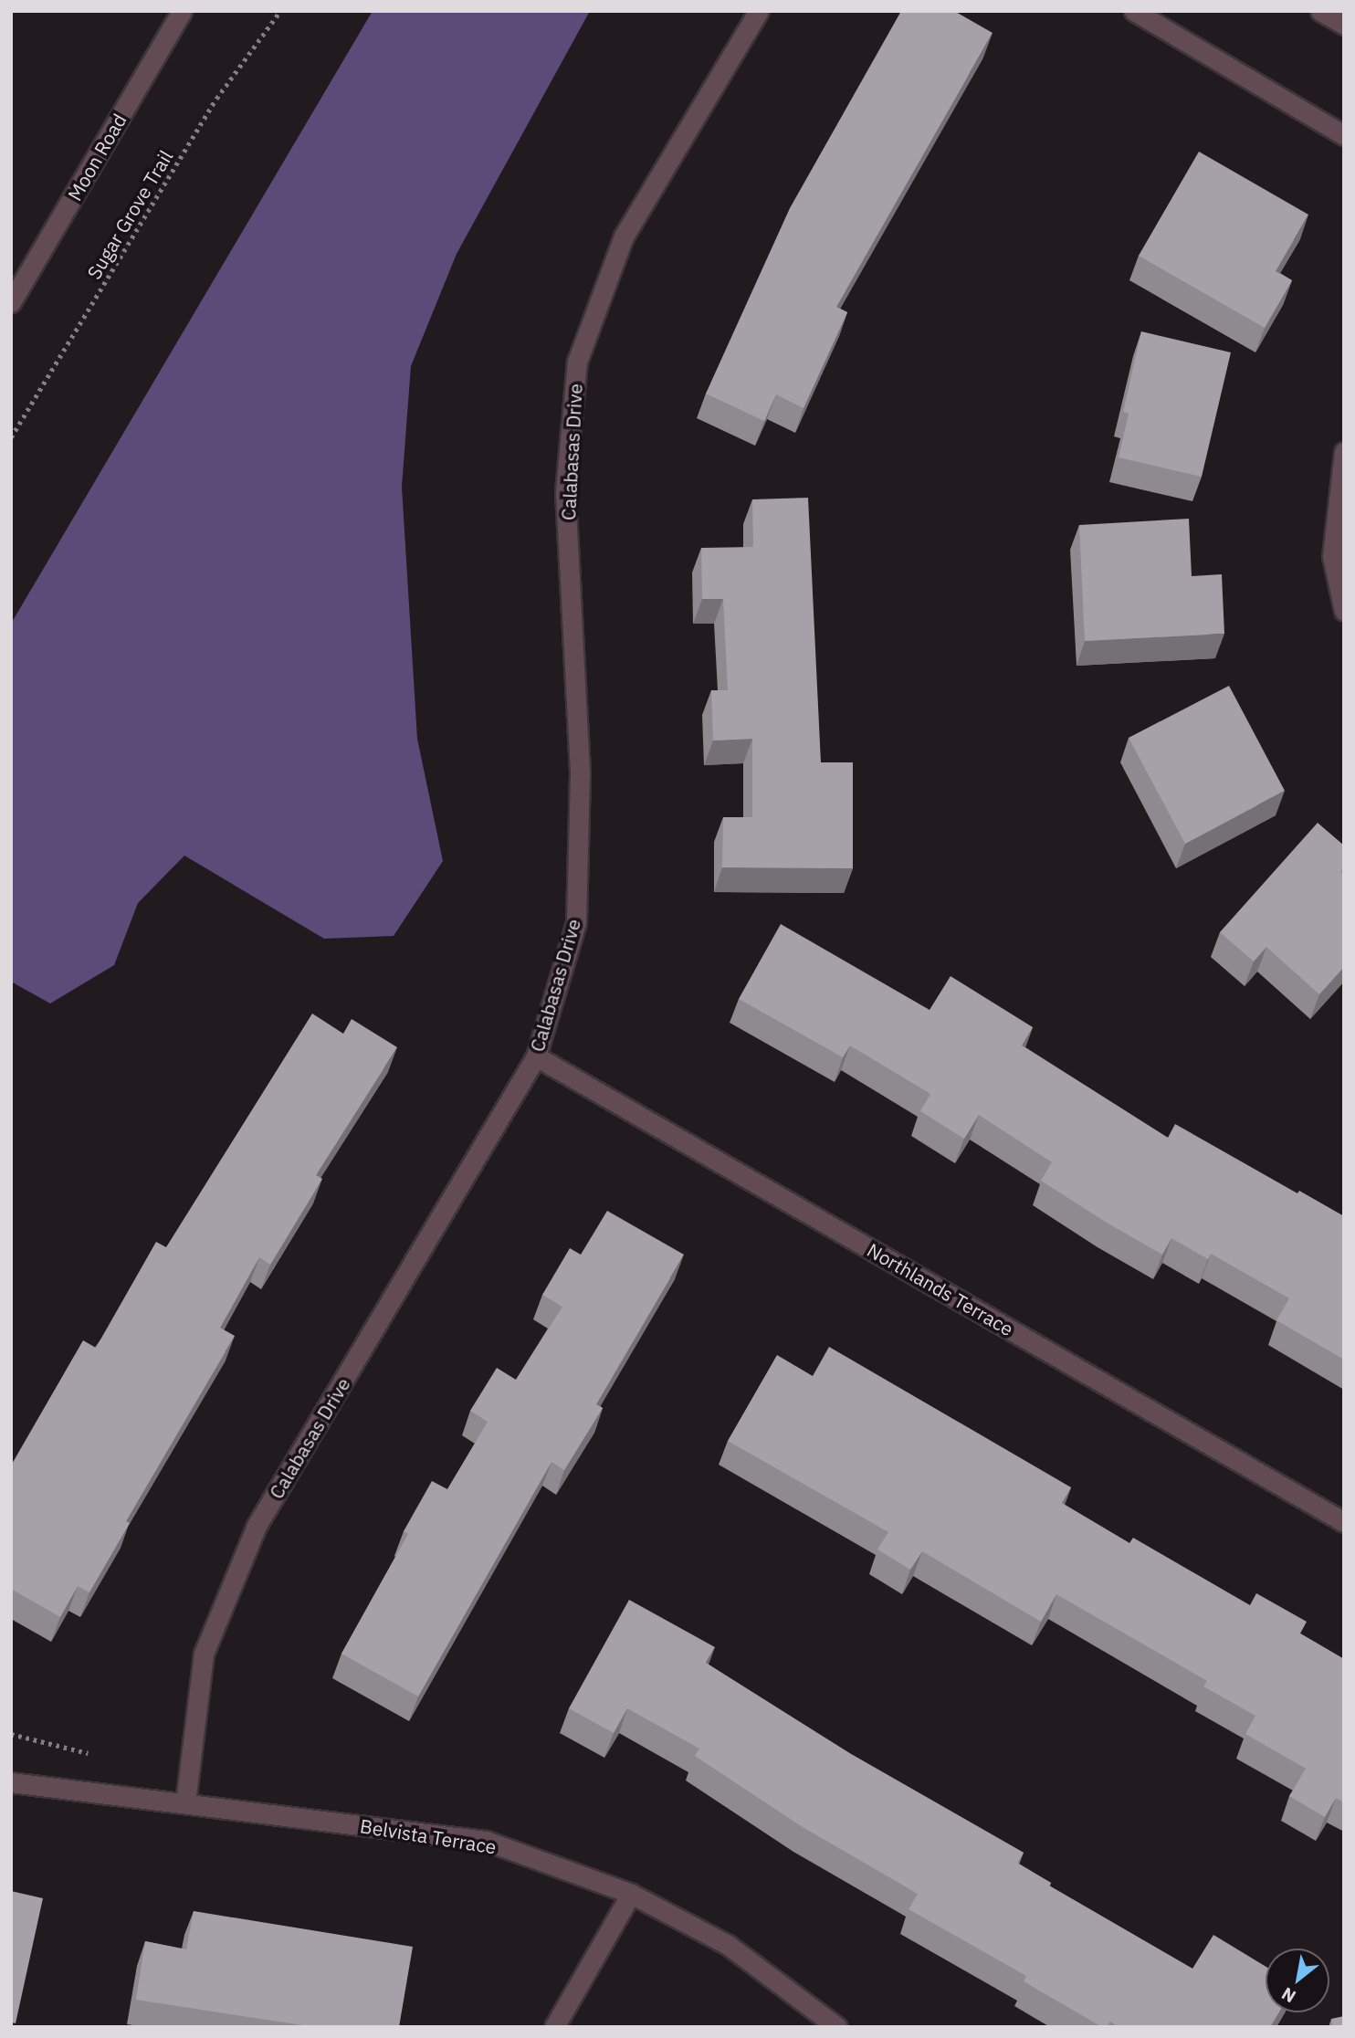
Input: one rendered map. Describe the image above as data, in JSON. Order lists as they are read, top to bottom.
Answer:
{
  "streets": {
    "street": [
      "Moon Road",
      "Calabasas Drive",
      "Northlands Terrace",
      "Belvista Terrace"
    ],
    "path": ["Sugar Grove Trail"]
  },
  "crossings": [
    ["Calabasas Drive", "Northlands Terrace"],
    ["Calabasas Drive", "Belvista Terrace"]
  ],
  "north": "bottom left"
}
